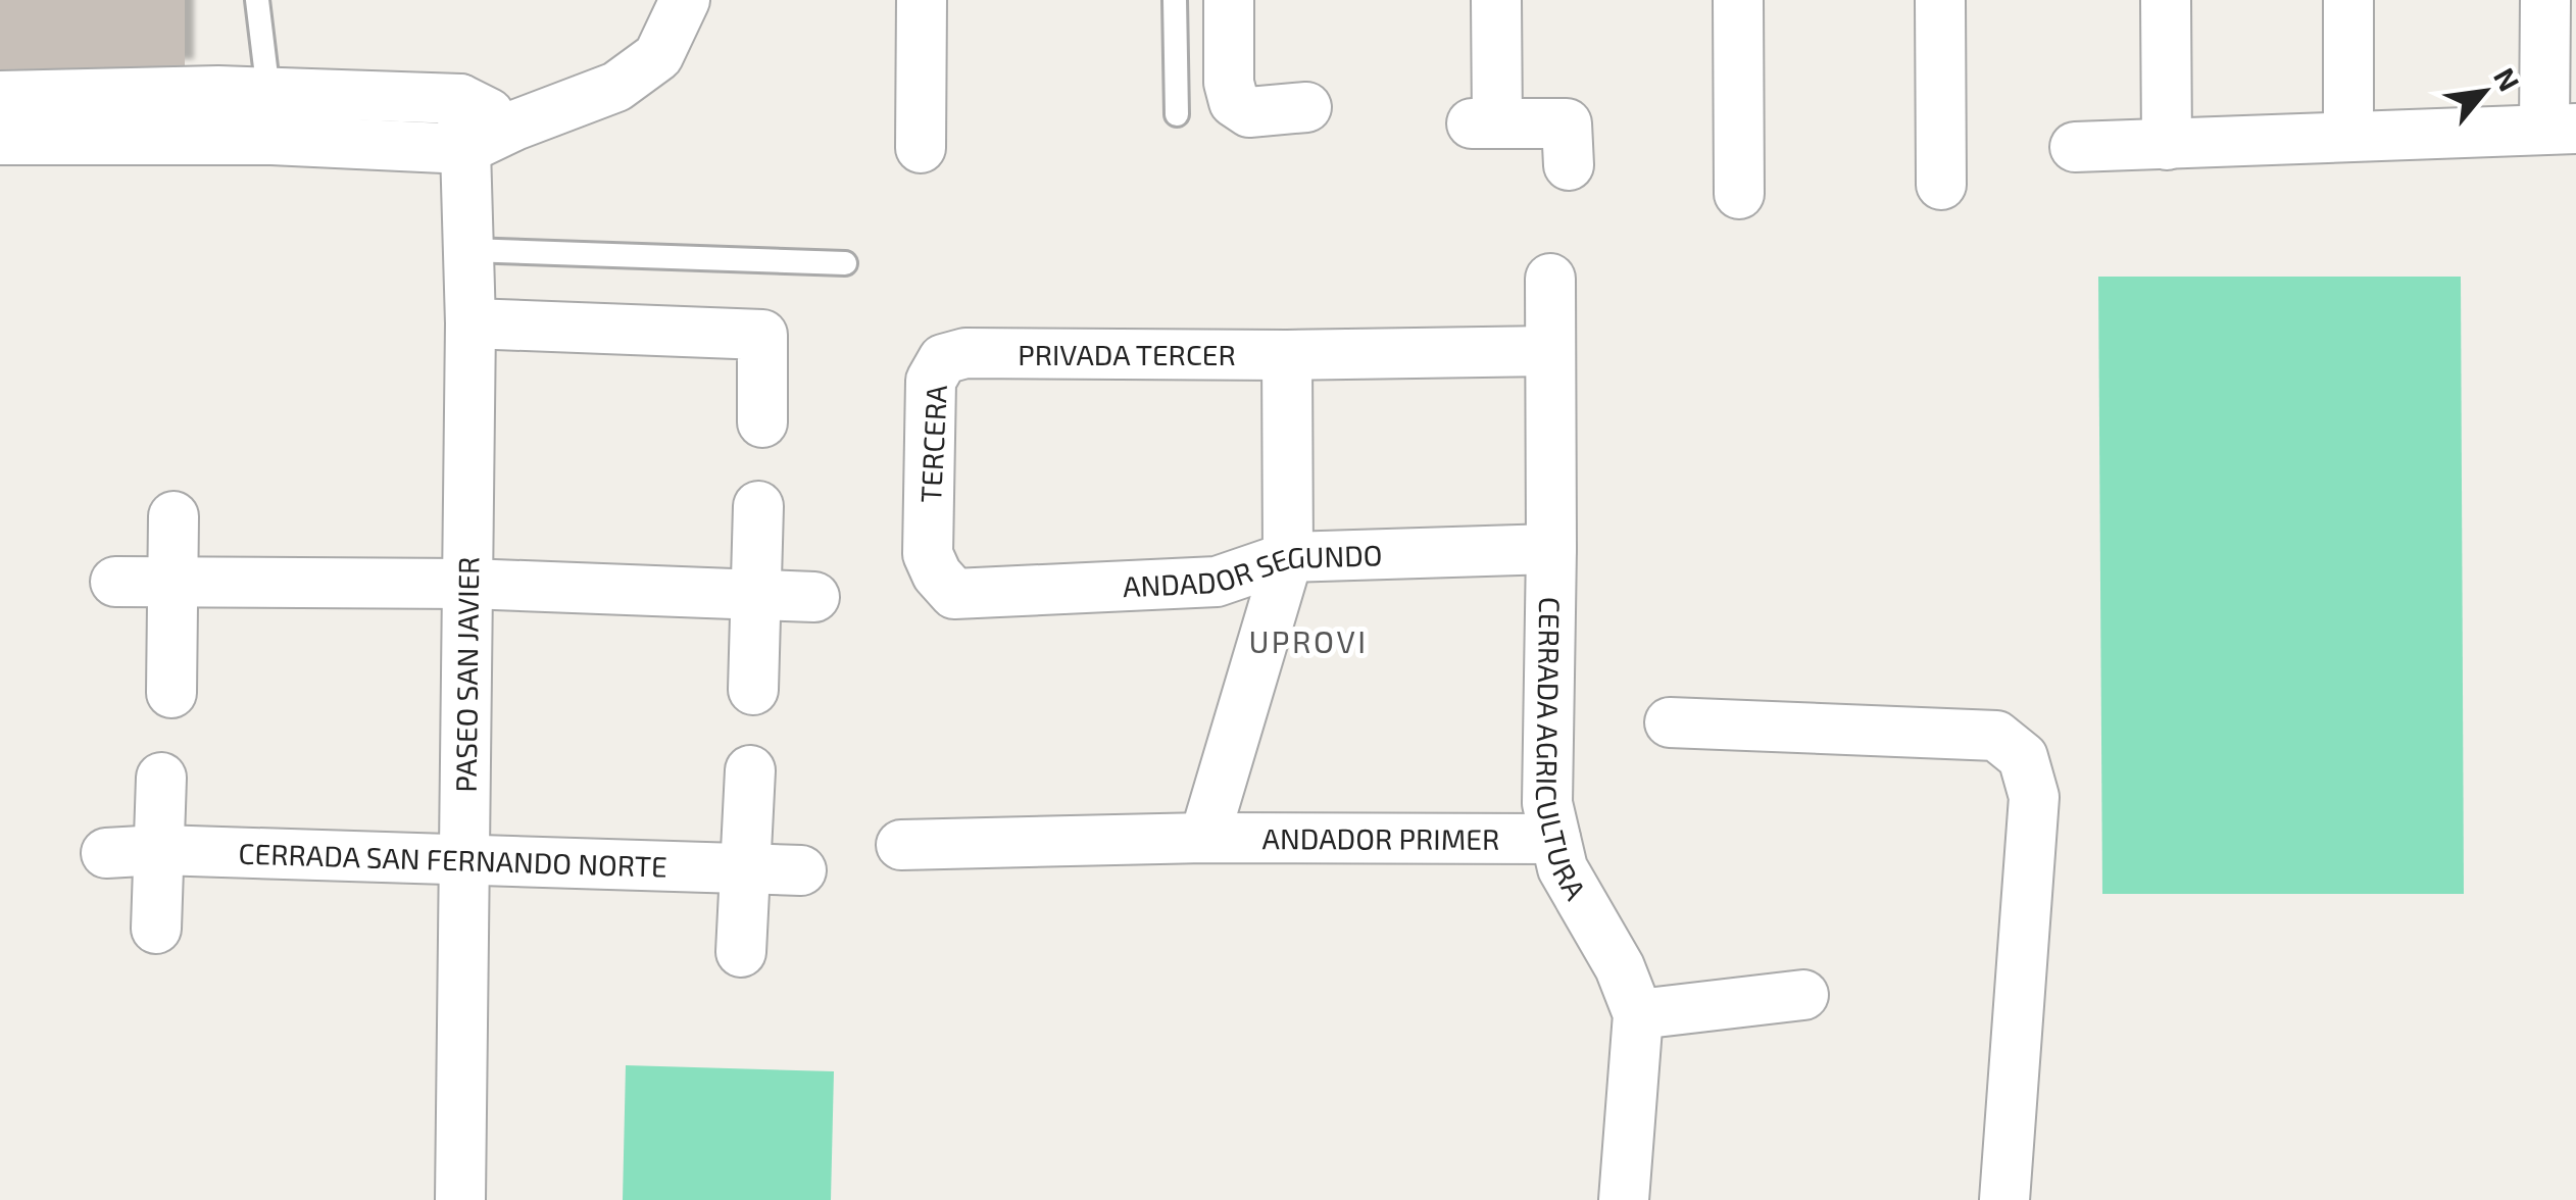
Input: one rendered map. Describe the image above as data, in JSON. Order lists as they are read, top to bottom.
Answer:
{
  "streets": {
    "street": [
      "PRIVADA TERCER",
      "TERCERA",
      "ANDADOR SEGUNDO",
      "PASEO SAN JAVIER",
      "CERRADA AGRICULTURA",
      "ANDADOR PRIMER",
      "CERRADA SAN FERNANDO NORTE"
    ]
  },
  "crossings": [
    ["PRIVADA TERCER", "TERCERA"],
    ["PRIVADA TERCER", "CERRADA AGRICULTURA"],
    ["TERCERA", "ANDADOR SEGUNDO"],
    ["ANDADOR SEGUNDO", "CERRADA AGRICULTURA"],
    ["PASEO SAN JAVIER", "CERRADA SAN FERNANDO NORTE"],
    ["CERRADA AGRICULTURA", "ANDADOR PRIMER"]
  ],
  "districts": ["UPROVI"],
  "north": "top right"
}
